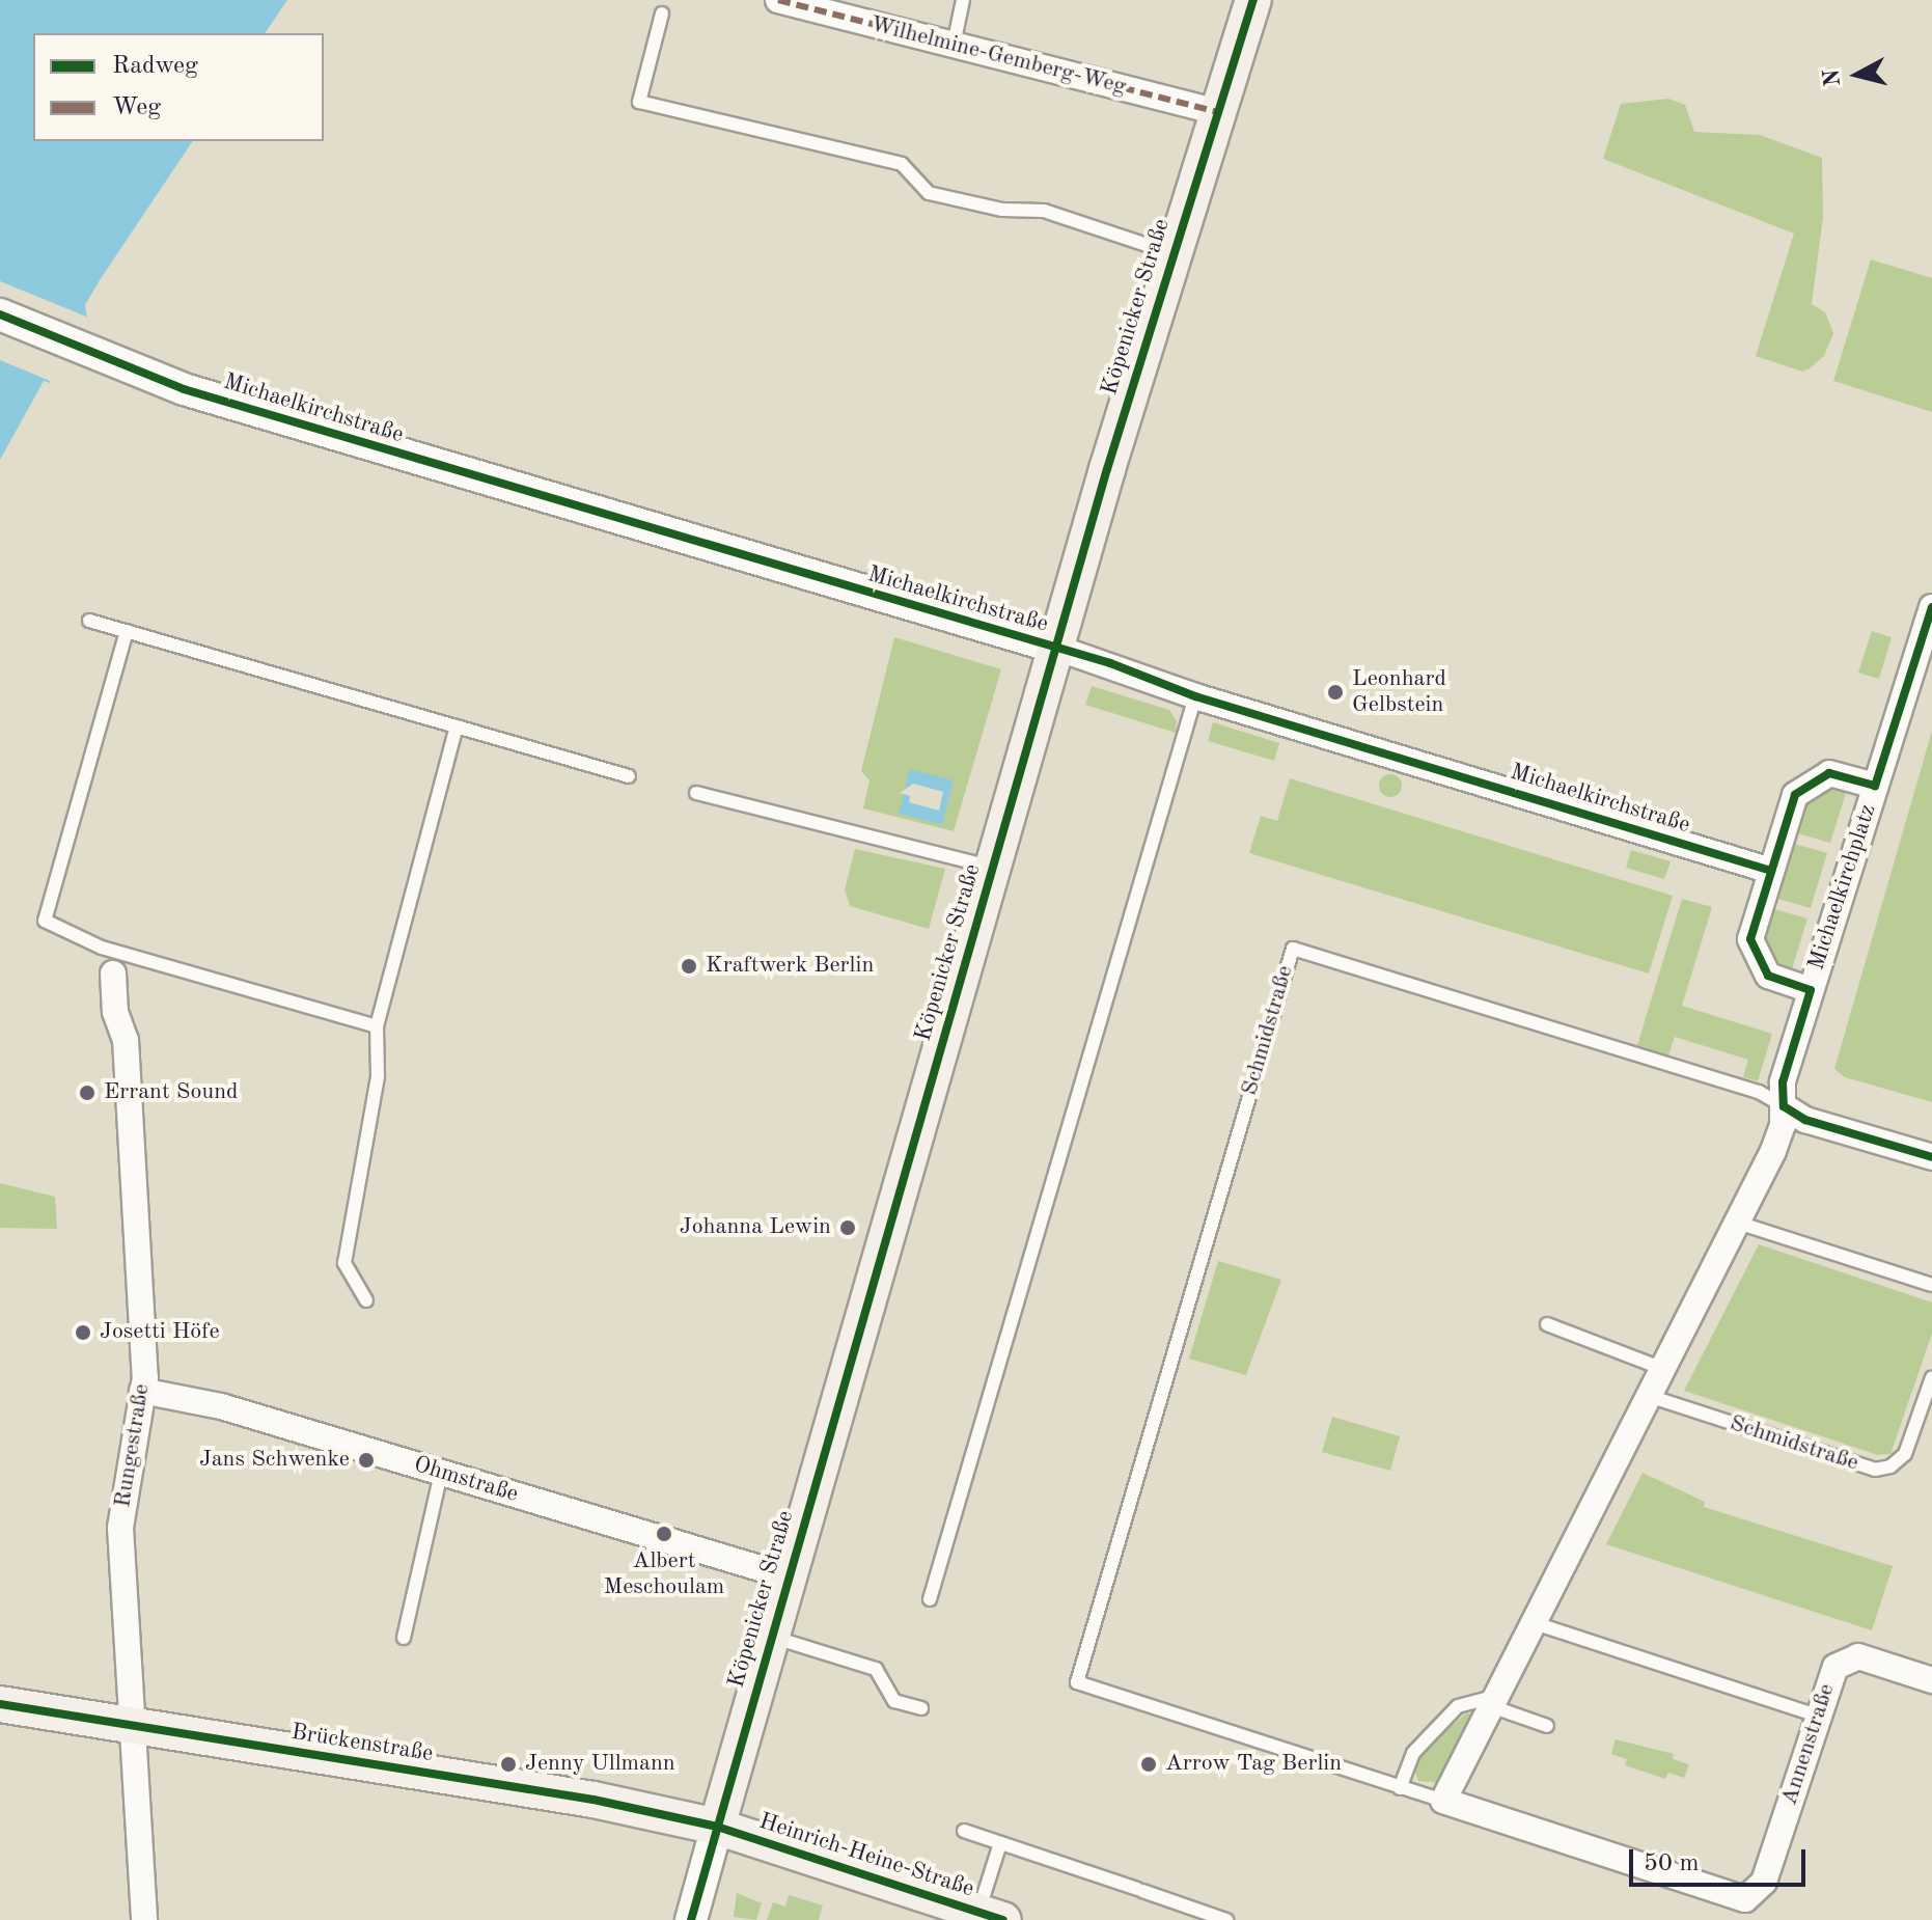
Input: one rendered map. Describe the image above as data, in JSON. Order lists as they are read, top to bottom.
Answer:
{
  "streets": {
    "main road": ["Köpenicker Straße", "Brückenstraße", "Heinrich-Heine-Straße"],
    "street": [
      "Wilhelmine-Gemberg-Weg",
      "Michaelkirchstraße",
      "Michaelkirchplatz",
      "Rungestraße",
      "Ohmstraße",
      "Annenstraße"
    ],
    "lane": ["Schmidstraße"]
  },
  "crossings": [
    ["Wilhelmine-Gemberg-Weg", "Köpenicker Straße"],
    ["Köpenicker Straße", "Michaelkirchstraße"],
    ["Köpenicker Straße", "Ohmstraße"],
    ["Köpenicker Straße", "Brückenstraße"],
    ["Köpenicker Straße", "Heinrich-Heine-Straße"],
    ["Michaelkirchstraße", "Michaelkirchplatz"],
    ["Michaelkirchplatz", "Schmidstraße"],
    ["Rungestraße", "Ohmstraße"],
    ["Rungestraße", "Brückenstraße"],
    ["Brückenstraße", "Heinrich-Heine-Straße"]
  ],
  "places": [
    "Leonhard Gelbstein",
    "Kraftwerk Berlin",
    "Errant Sound",
    "Johanna Lewin",
    "Josetti Höfe",
    "Jans Schwenke",
    "Albert Meschoulam",
    "Jenny Ullmann",
    "Arrow Tag Berlin"
  ],
  "legend": ["Radweg", "Weg"],
  "scale_bar": "50 m",
  "north": "left"
}
